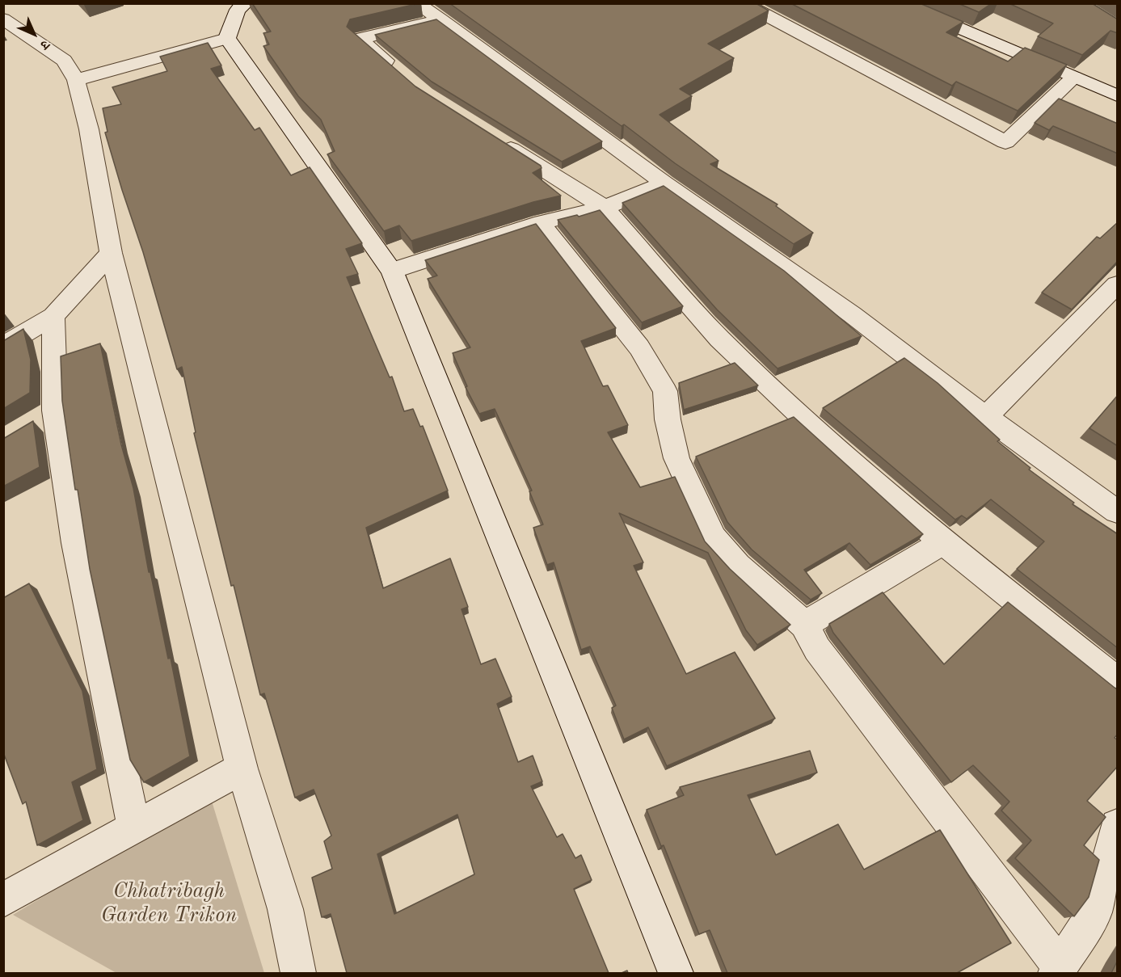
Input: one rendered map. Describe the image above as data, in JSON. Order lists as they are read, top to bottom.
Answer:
{
  "parks": ["Chhatribagh Garden Trikon"],
  "north": "bottom right"
}
